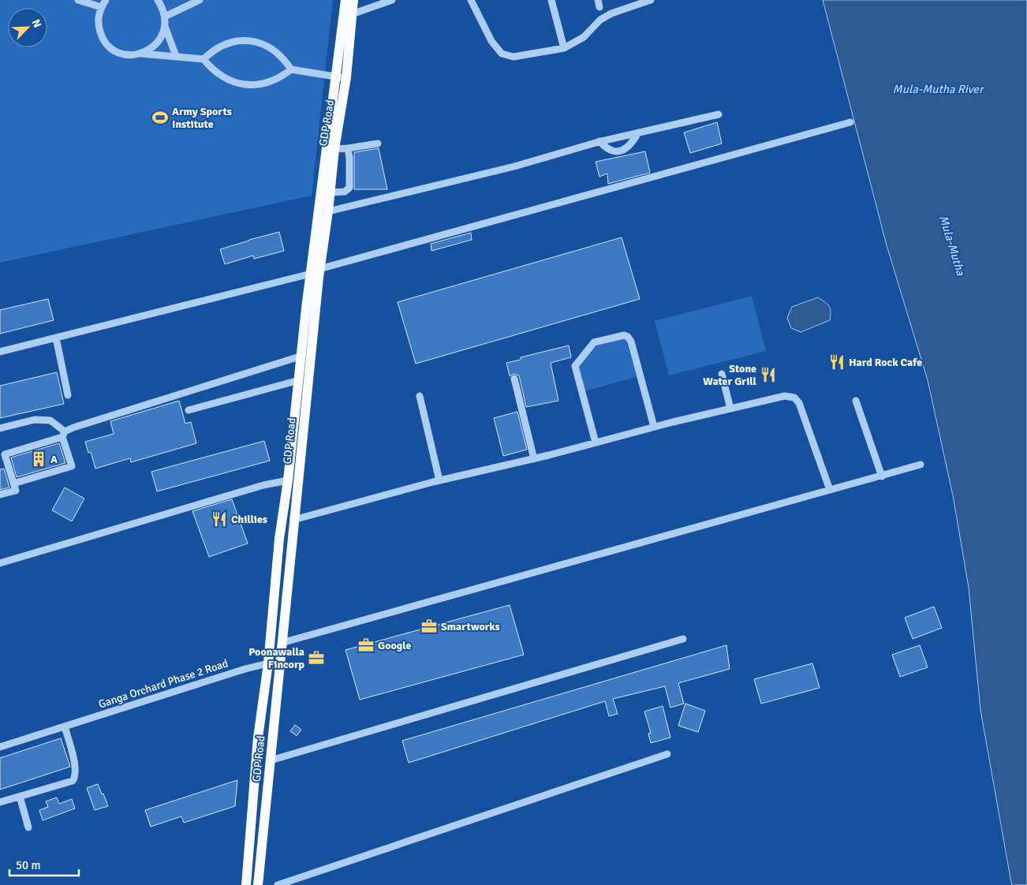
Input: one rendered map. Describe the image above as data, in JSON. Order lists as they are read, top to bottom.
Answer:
{
  "streets": {
    "main road": ["GDP Road"],
    "street": ["Ganga Orchard Phase 2 Road"]
  },
  "crossings": [
    ["GDP Road", "Ganga Orchard Phase 2 Road"]
  ],
  "water": ["Mula-Mutha River", "Mula-Mutha"],
  "places": {
    "sports": ["Army Sports Institute"],
    "restaurant": ["Hard Rock Cafe", "Stone Water Grill", "Chillies"],
    "building": ["A"],
    "office": ["Smartworks", "Google", "Poonawalla Fincorp"]
  },
  "scale_bar": "50 m",
  "north": "top right"
}
